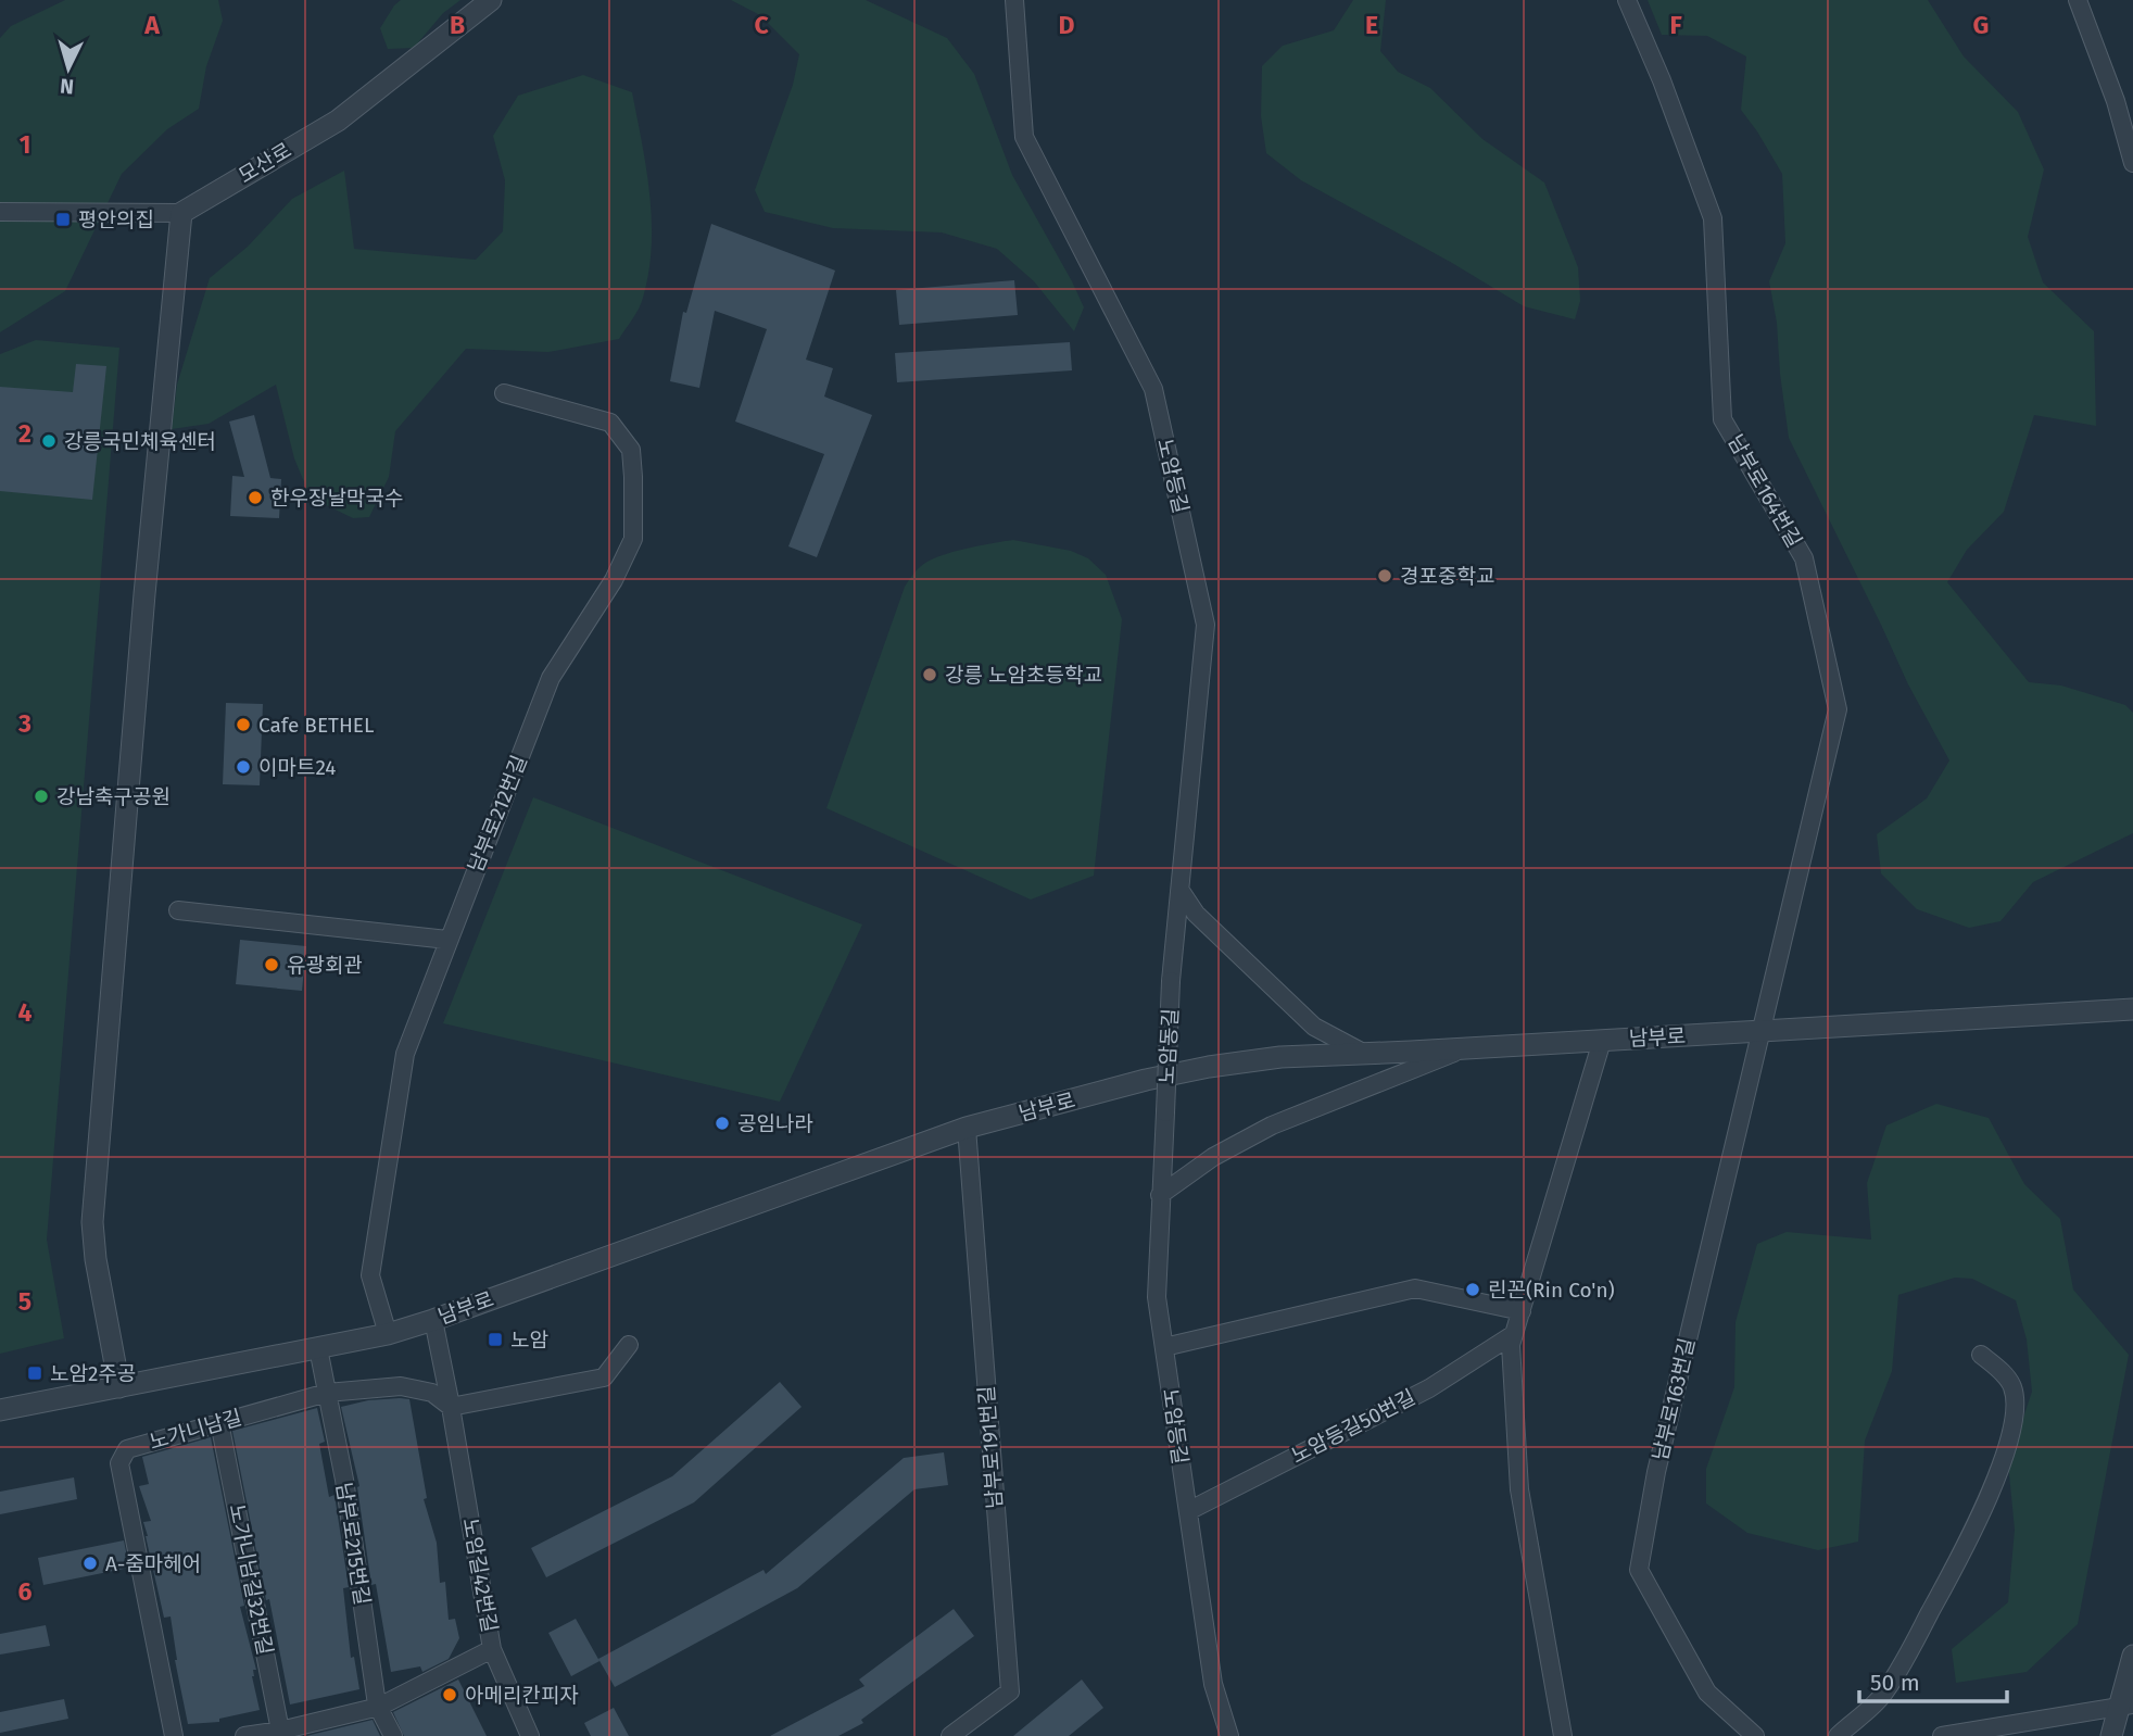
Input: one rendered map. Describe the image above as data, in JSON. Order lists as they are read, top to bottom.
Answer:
{
  "streets": {
    "street": [
      "모산로",
      "노암등길",
      "남부로164번길",
      "남부로212번길",
      "남부로",
      "노암동길",
      "남부로163번길",
      "노암등길50번길",
      "노가니남길",
      "남부로191번길",
      "남부로215번길",
      "노암길42번길",
      "노가니남길32번길"
    ]
  },
  "crossings": [
    ["노암등길", "노암동길"],
    ["노암등길", "노암등길50번길"],
    ["남부로164번길", "남부로"],
    ["남부로164번길", "남부로163번길"],
    ["남부로212번길", "남부로"],
    ["남부로", "남부로163번길"],
    ["남부로", "남부로191번길"],
    ["남부로", "남부로215번길"],
    ["남부로", "노암길42번길"],
    ["노가니남길", "남부로215번길"],
    ["노가니남길", "노가니남길32번길"]
  ],
  "places": {
    "transit": ["평안의집", "노암", "노암2주공"],
    "other": [
      "강릉국민체육센터",
      "한우장날막국수",
      "경포중학교",
      "강릉 노암초등학교",
      "Cafe BETHEL",
      "이마트24",
      "강남축구공원",
      "유광회관",
      "공임나라",
      "린꼰(Rin Co'n)",
      "A-줌마헤어",
      "아메리칸피자"
    ]
  },
  "scale_bar": "50 m",
  "north": "bottom",
  "grid": {
    "columns": [
      "A",
      "B",
      "C",
      "D",
      "E",
      "F",
      "G"
    ],
    "rows": [
      "1",
      "2",
      "3",
      "4",
      "5",
      "6"
    ]
  }
}
